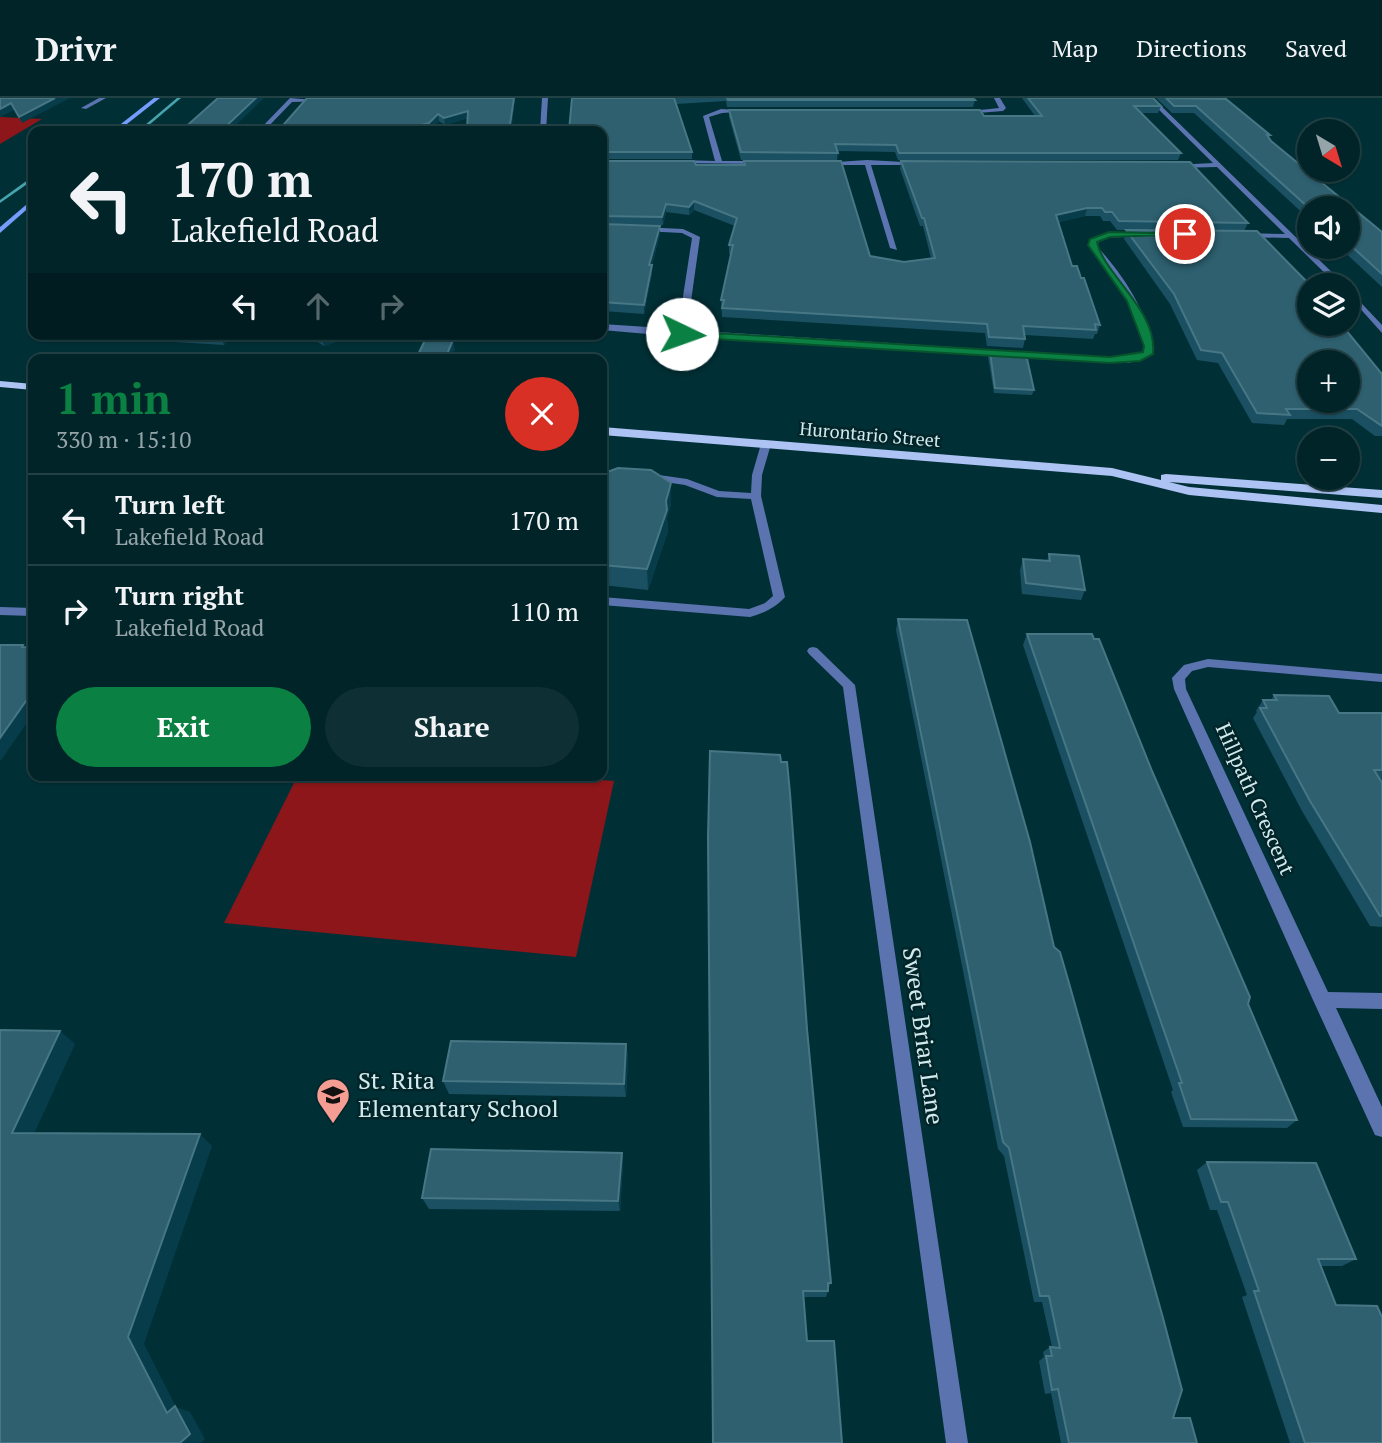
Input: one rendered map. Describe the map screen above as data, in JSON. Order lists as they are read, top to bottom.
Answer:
{
  "streets": {
    "main road": ["Hurontario Street"],
    "street": ["Hillpath Crescent", "Sweet Briar Lane"]
  },
  "places": {
    "school or university": ["St. Rita Elementary School"]
  },
  "north": "bottom right",
  "page": {
    "header": "Drivr",
    "nav": ["Map", "Directions", "Saved"],
    "map_buttons": ["+", "−"],
    "turn": ["170 m", "Lakefield Road"],
    "heading": ["1 min", "330 m · 15:10"],
    "list": [
      {
        "name": "Turn left",
        "note": "Lakefield Road",
        "value": "170 m"
      },
      {
        "name": "Turn right",
        "note": "Lakefield Road",
        "value": "110 m"
      }
    ],
    "buttons": ["Exit", "Share"]
  }
}
